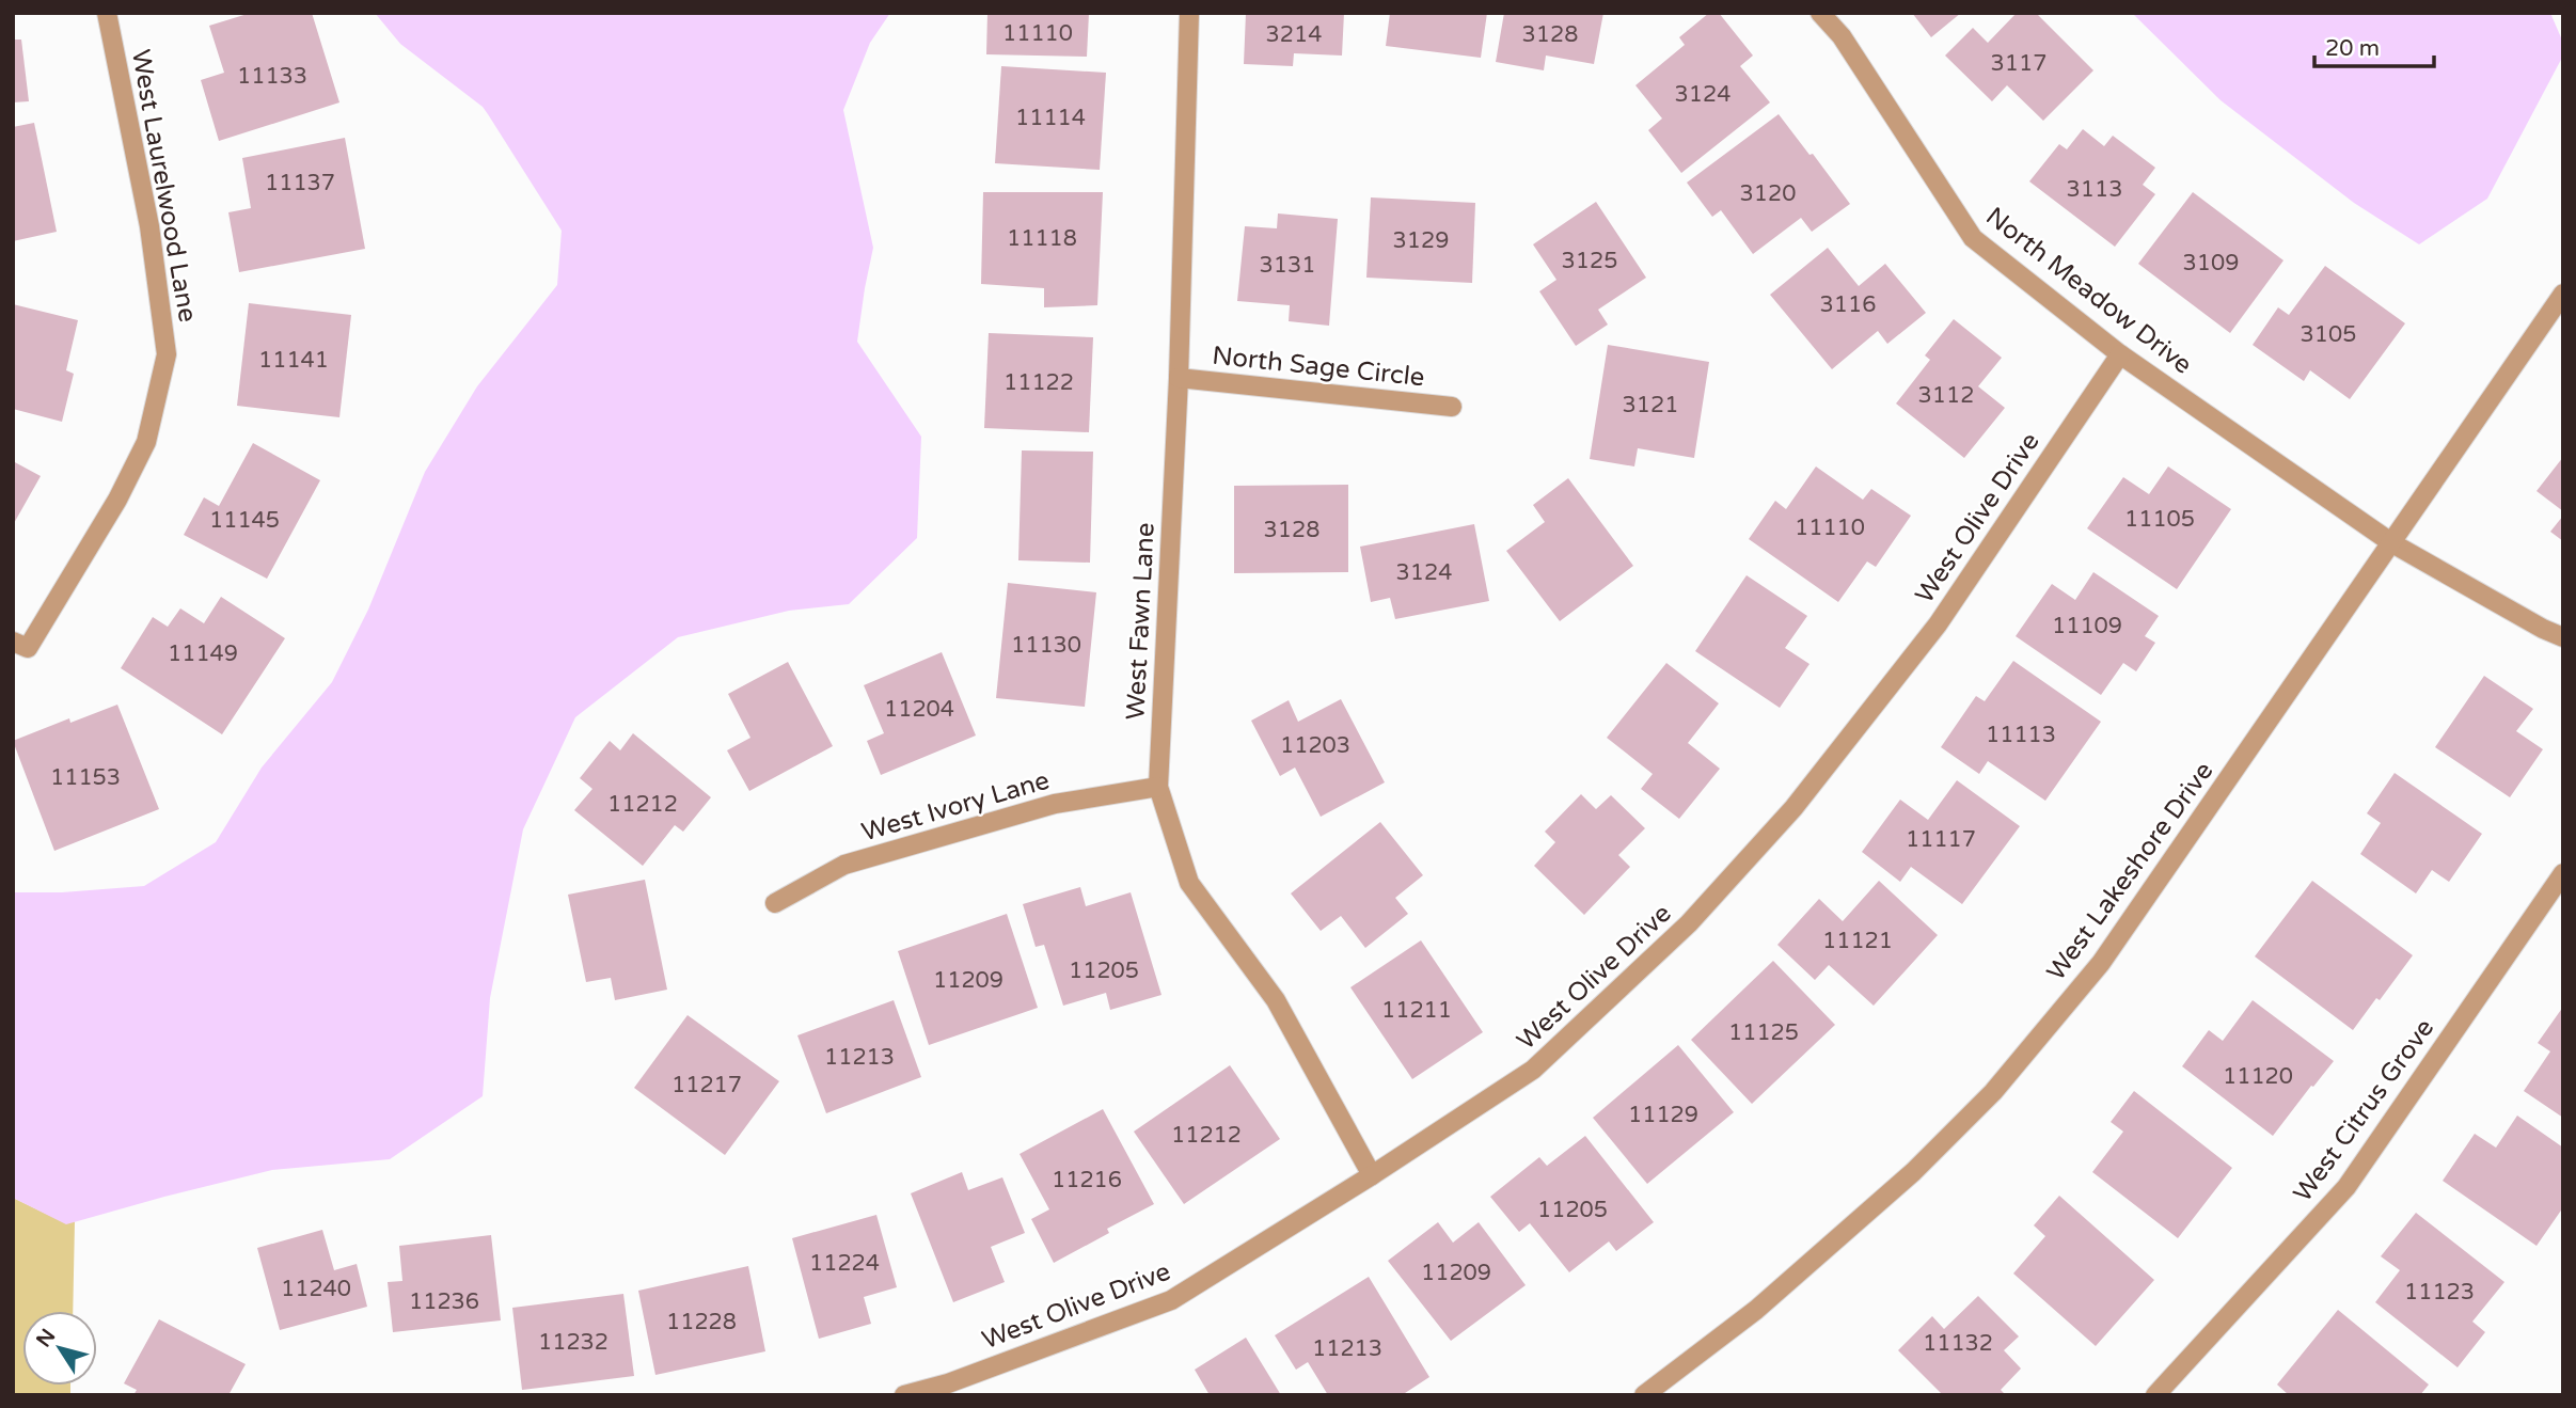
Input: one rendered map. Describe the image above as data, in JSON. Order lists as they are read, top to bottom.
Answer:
{
  "streets": {
    "street": [
      "West Laurelwood Lane",
      "North Meadow Drive",
      "North Sage Circle",
      "West Olive Drive",
      "West Fawn Lane",
      "West Ivory Lane",
      "West Lakeshore Drive",
      "West Citrus Grove"
    ]
  },
  "crossings": [
    ["North Meadow Drive", "West Olive Drive"],
    ["North Meadow Drive", "West Lakeshore Drive"],
    ["North Sage Circle", "West Fawn Lane"],
    ["West Olive Drive", "West Fawn Lane"],
    ["West Fawn Lane", "West Ivory Lane"]
  ],
  "house_numbers": [
    "11110",
    "3214",
    "3128",
    "3117",
    "11133",
    "3124",
    "11114",
    "11137",
    "3113",
    "3120",
    "11118",
    "3129",
    "3125",
    "3109",
    "3131",
    "3116",
    "3105",
    "11141",
    "11122",
    "3112",
    "3121",
    "11105",
    "11145",
    "11110",
    "3128",
    "3124",
    "11109",
    "11130",
    "11149",
    "11204",
    "11113",
    "11203",
    "11153",
    "11212",
    "11117",
    "11121",
    "11205",
    "11209",
    "11211",
    "11125",
    "11213",
    "11120",
    "11217",
    "11129",
    "11212",
    "11216",
    "11205",
    "11224",
    "11209",
    "11240",
    "11123",
    "11236",
    "11228",
    "11232",
    "11132",
    "11213"
  ],
  "scale_bar": "20 m",
  "north": "top left"
}
